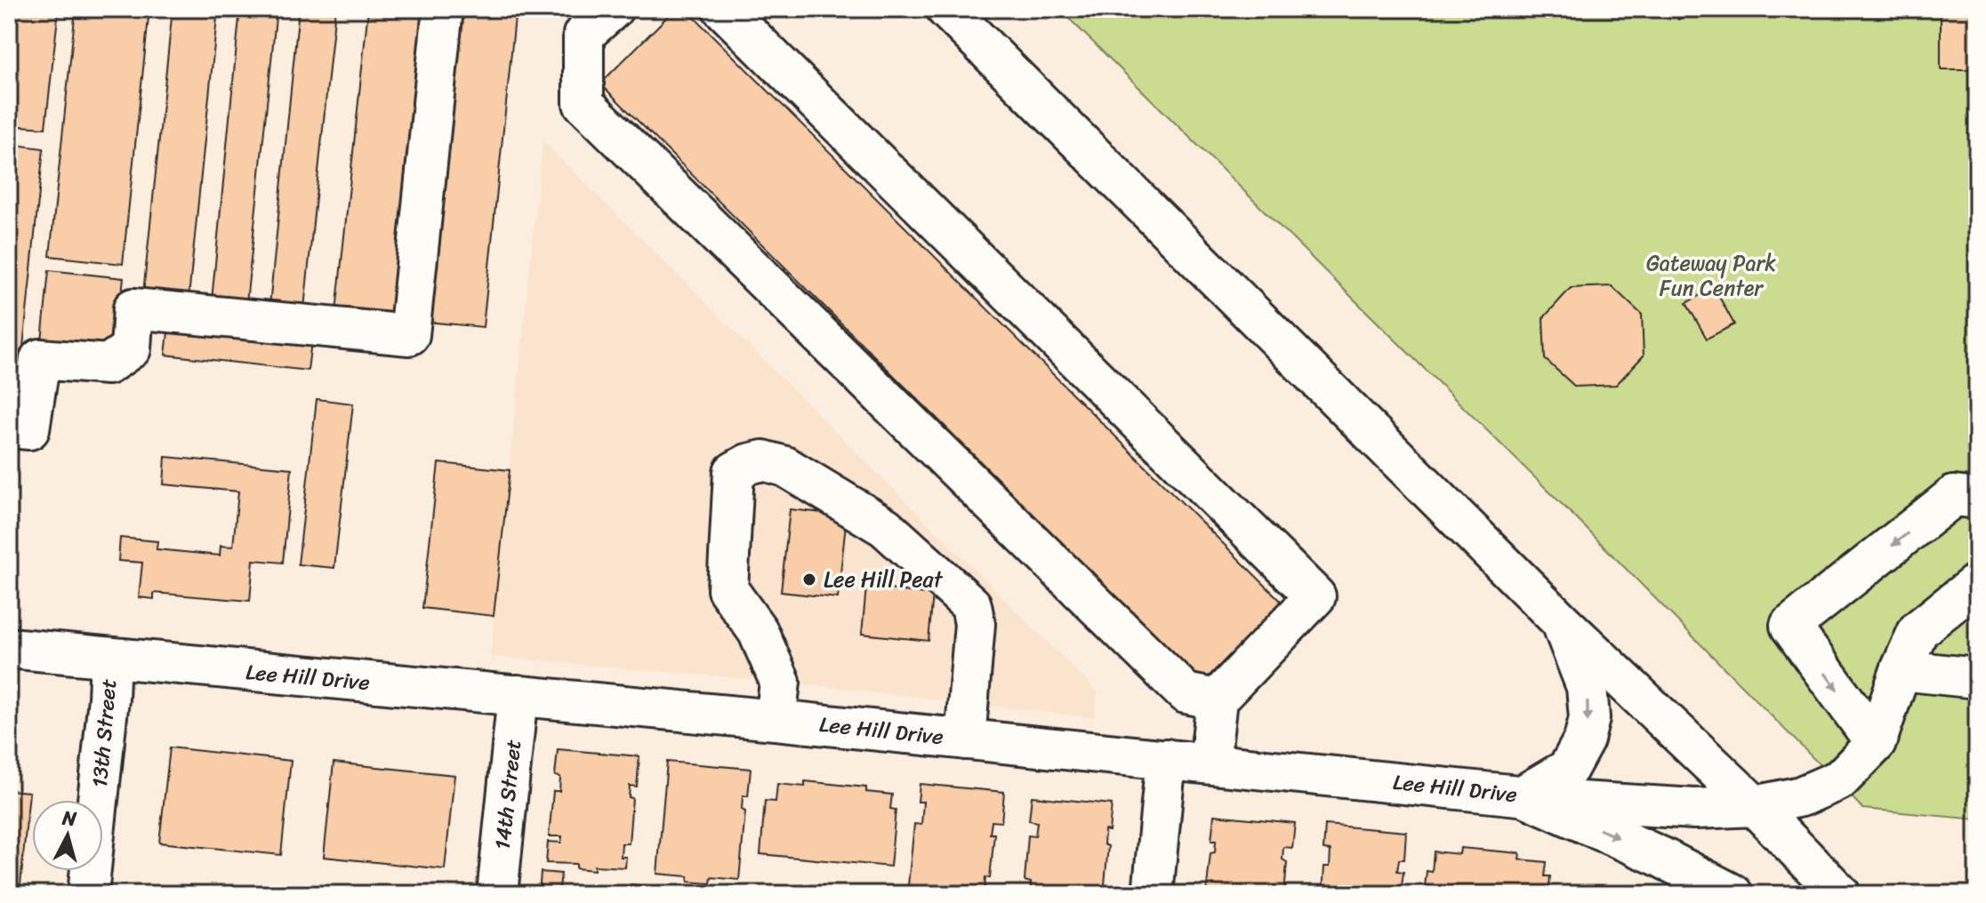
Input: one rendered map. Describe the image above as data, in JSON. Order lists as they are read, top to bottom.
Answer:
{
  "streets": {
    "main road": ["Lee Hill Drive", "13th Street", "14th Street"]
  },
  "crossings": [
    ["Lee Hill Drive", "13th Street"],
    ["Lee Hill Drive", "14th Street"]
  ],
  "parks": ["Gateway Park Fun Center"],
  "places": ["Lee Hill Peat"],
  "north": "top"
}
